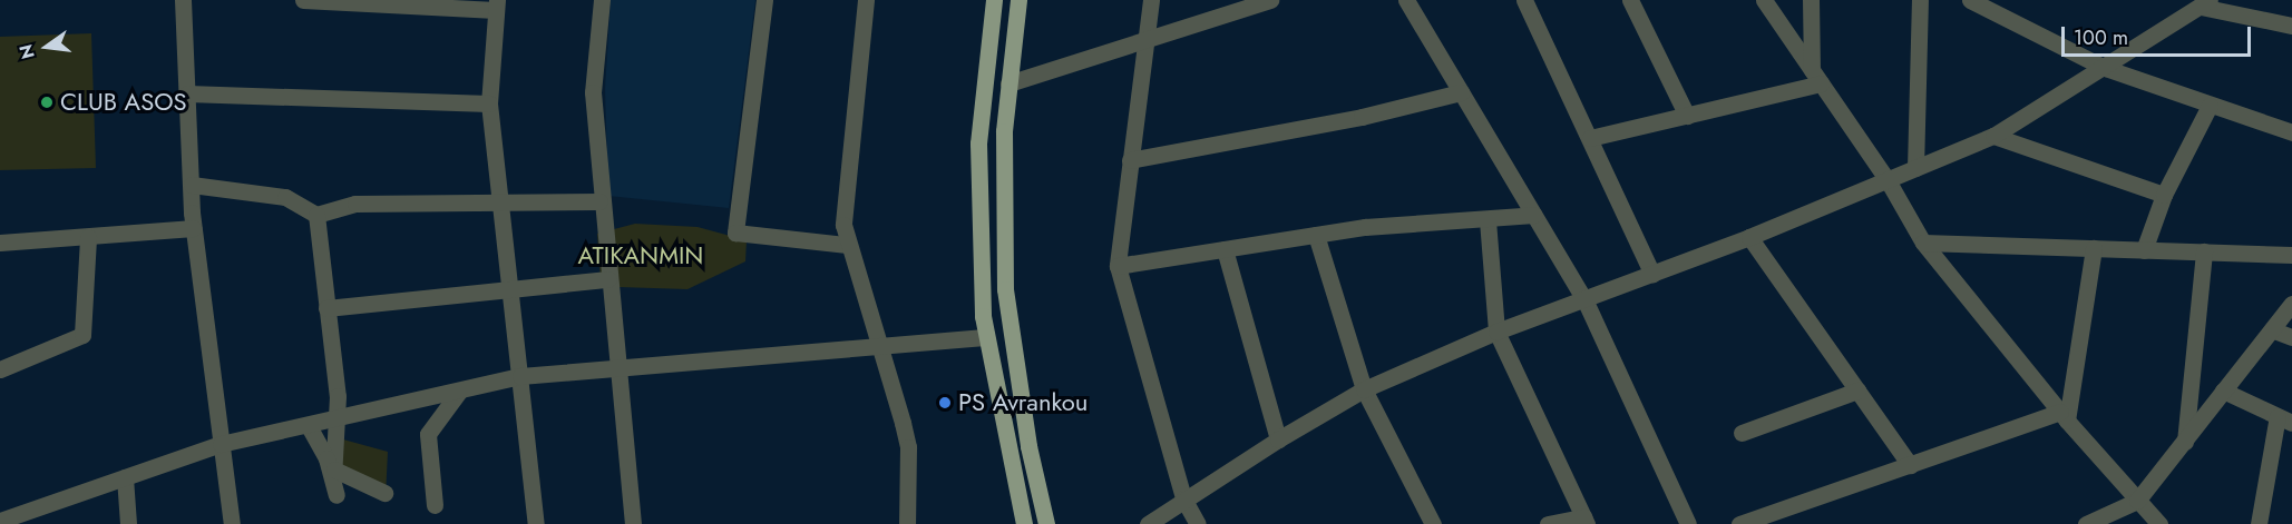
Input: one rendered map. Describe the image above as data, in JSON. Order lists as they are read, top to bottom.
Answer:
{
  "parks": ["ATIKANMIN"],
  "places": ["CLUB ASOS", "PS Avrankou"],
  "scale_bar": "100 m",
  "north": "left"
}
